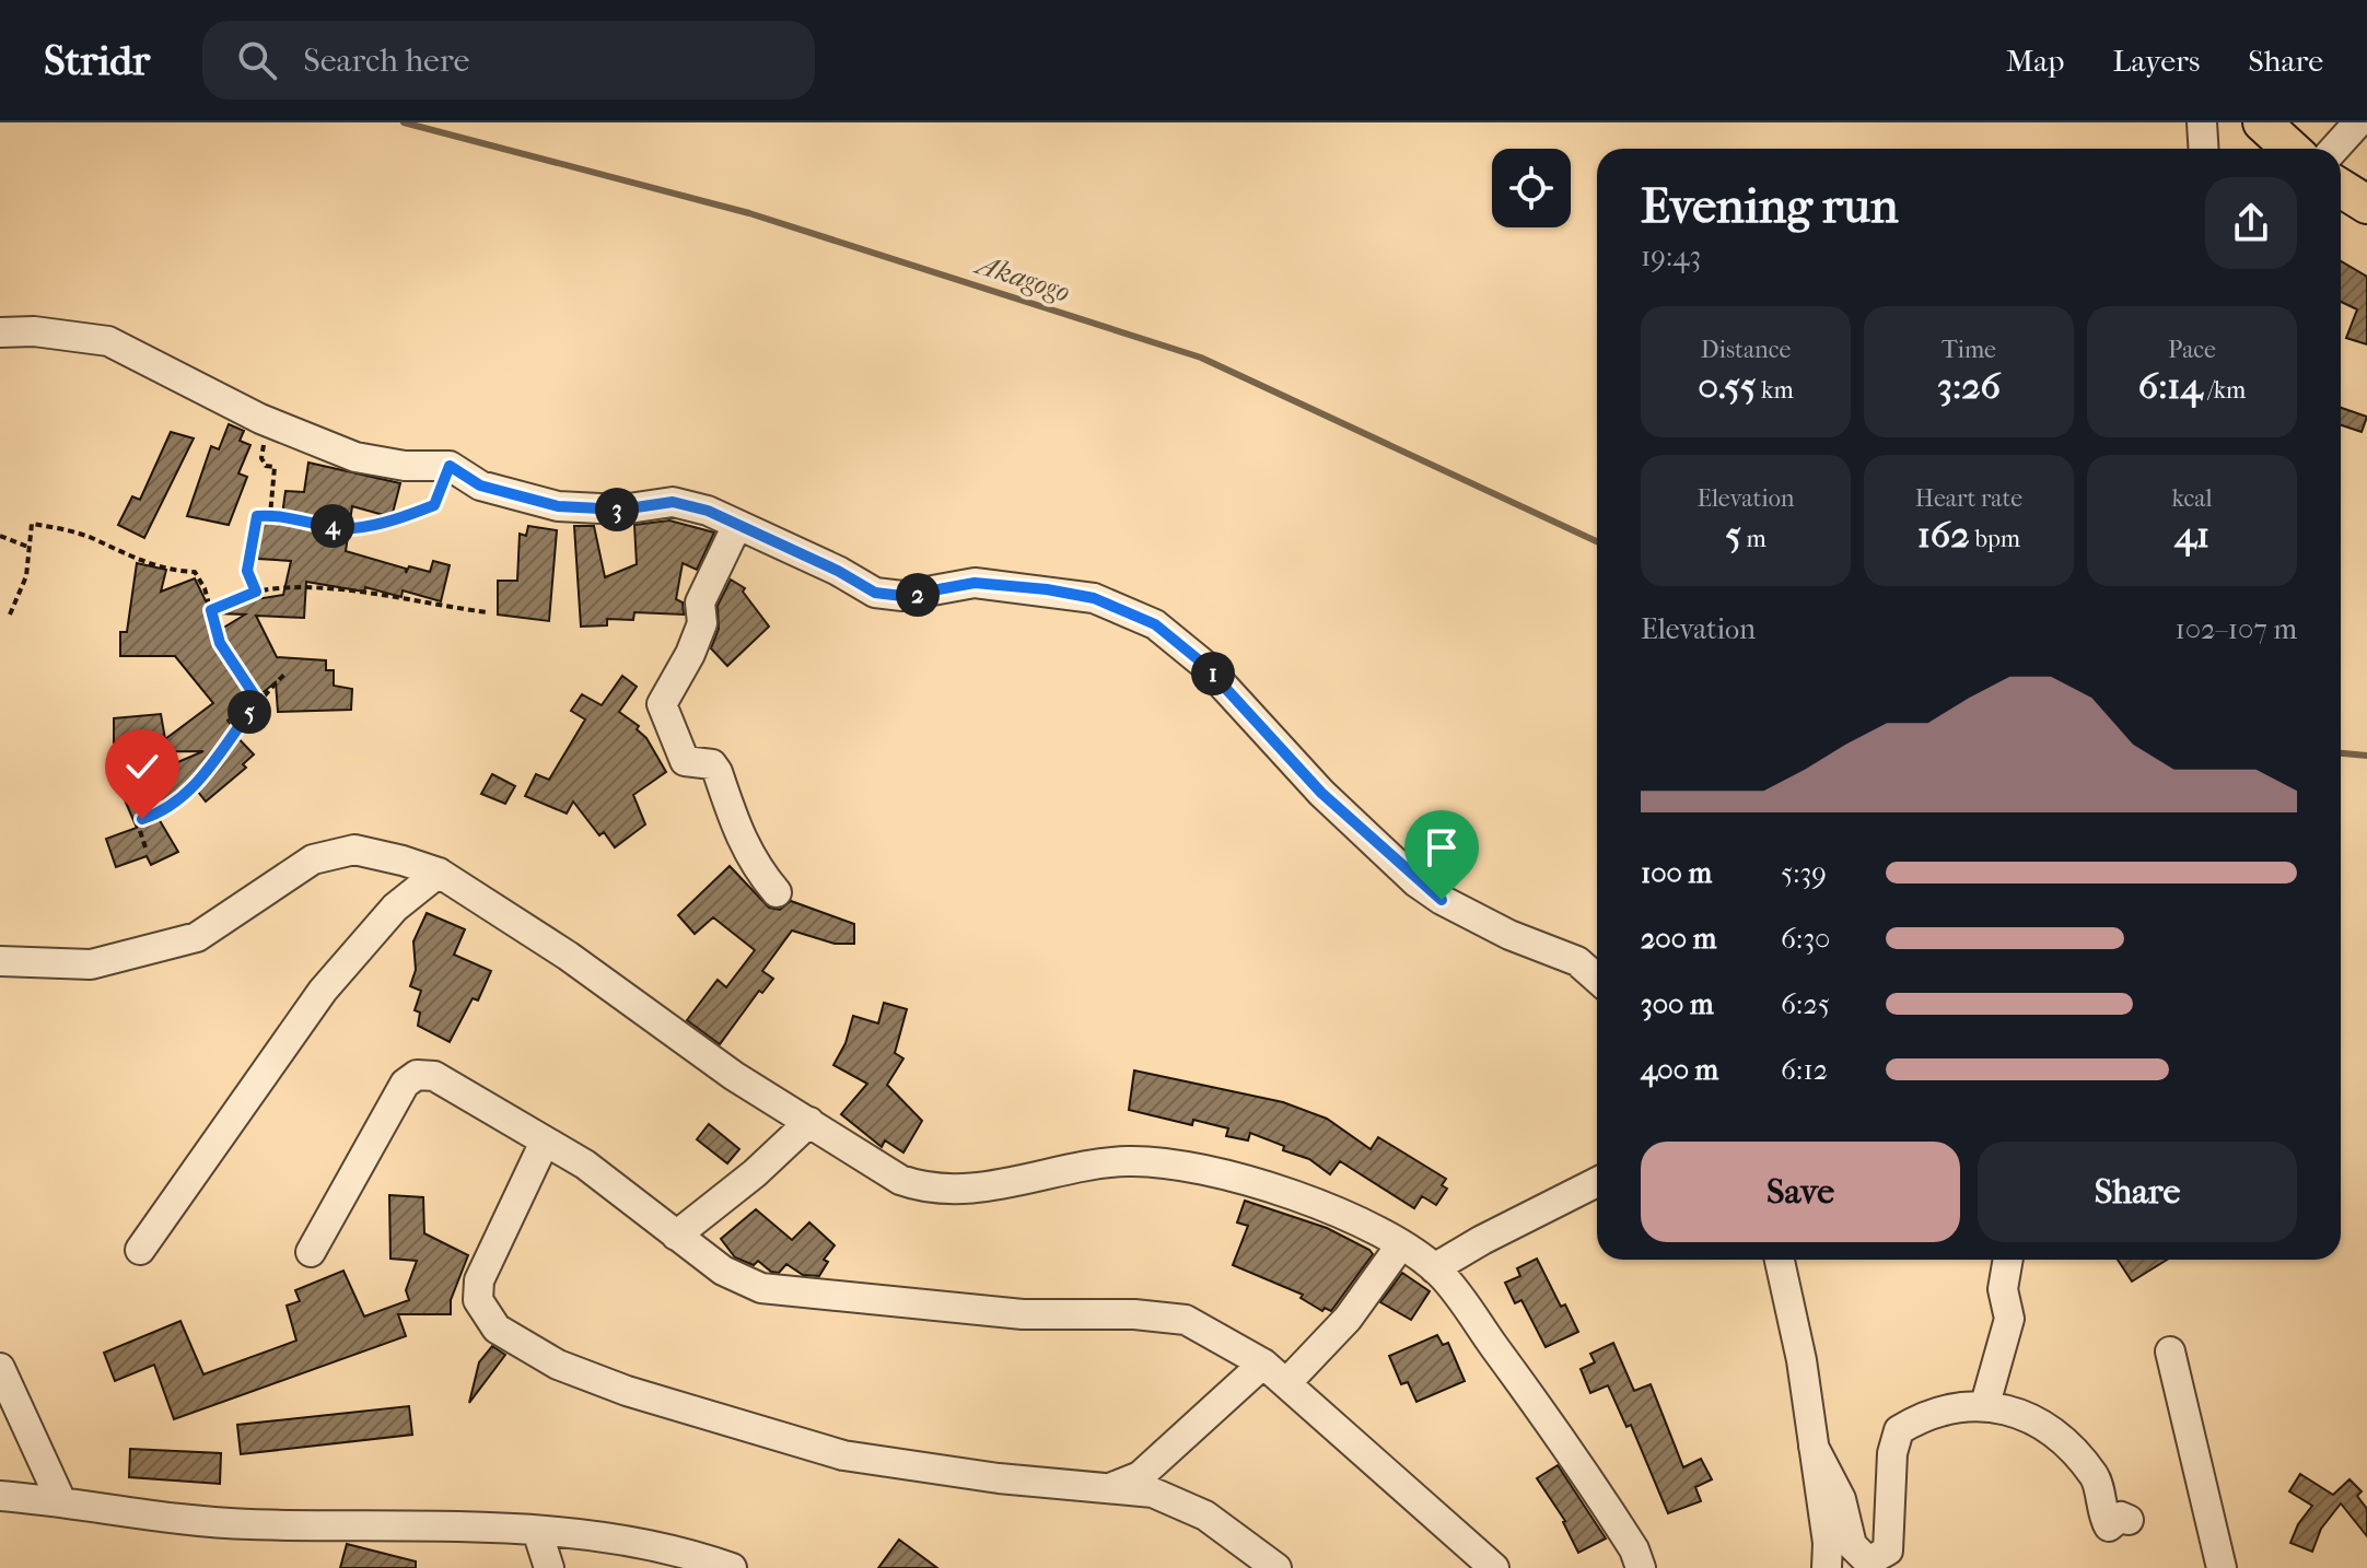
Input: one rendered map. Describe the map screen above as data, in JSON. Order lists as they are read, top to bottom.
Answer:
{
  "water": ["Akagogo"],
  "page": {
    "header": "Stridr",
    "search": "Search here",
    "nav": ["Map", "Layers", "Share"],
    "heading": ["Evening run", "19:43"],
    "stats": [
      ["Distance", "0.55 km"],
      ["Time", "3:26"],
      ["Pace", "6:14 /km"],
      ["Elevation", "5 m"],
      ["Heart rate", "162 bpm"],
      ["kcal", "41"]
    ],
    "pins": [
      "3",
      "4",
      "2",
      "1",
      "5"
    ],
    "chart": ["Elevation", "102–107 m"],
    "list": [
      {
        "name": "100 m",
        "note": "5:39"
      },
      {
        "name": "200 m",
        "note": "6:30"
      },
      {
        "name": "300 m",
        "note": "6:25"
      },
      {
        "name": "400 m",
        "note": "6:12"
      }
    ],
    "buttons": ["Save", "Share"]
  }
}
